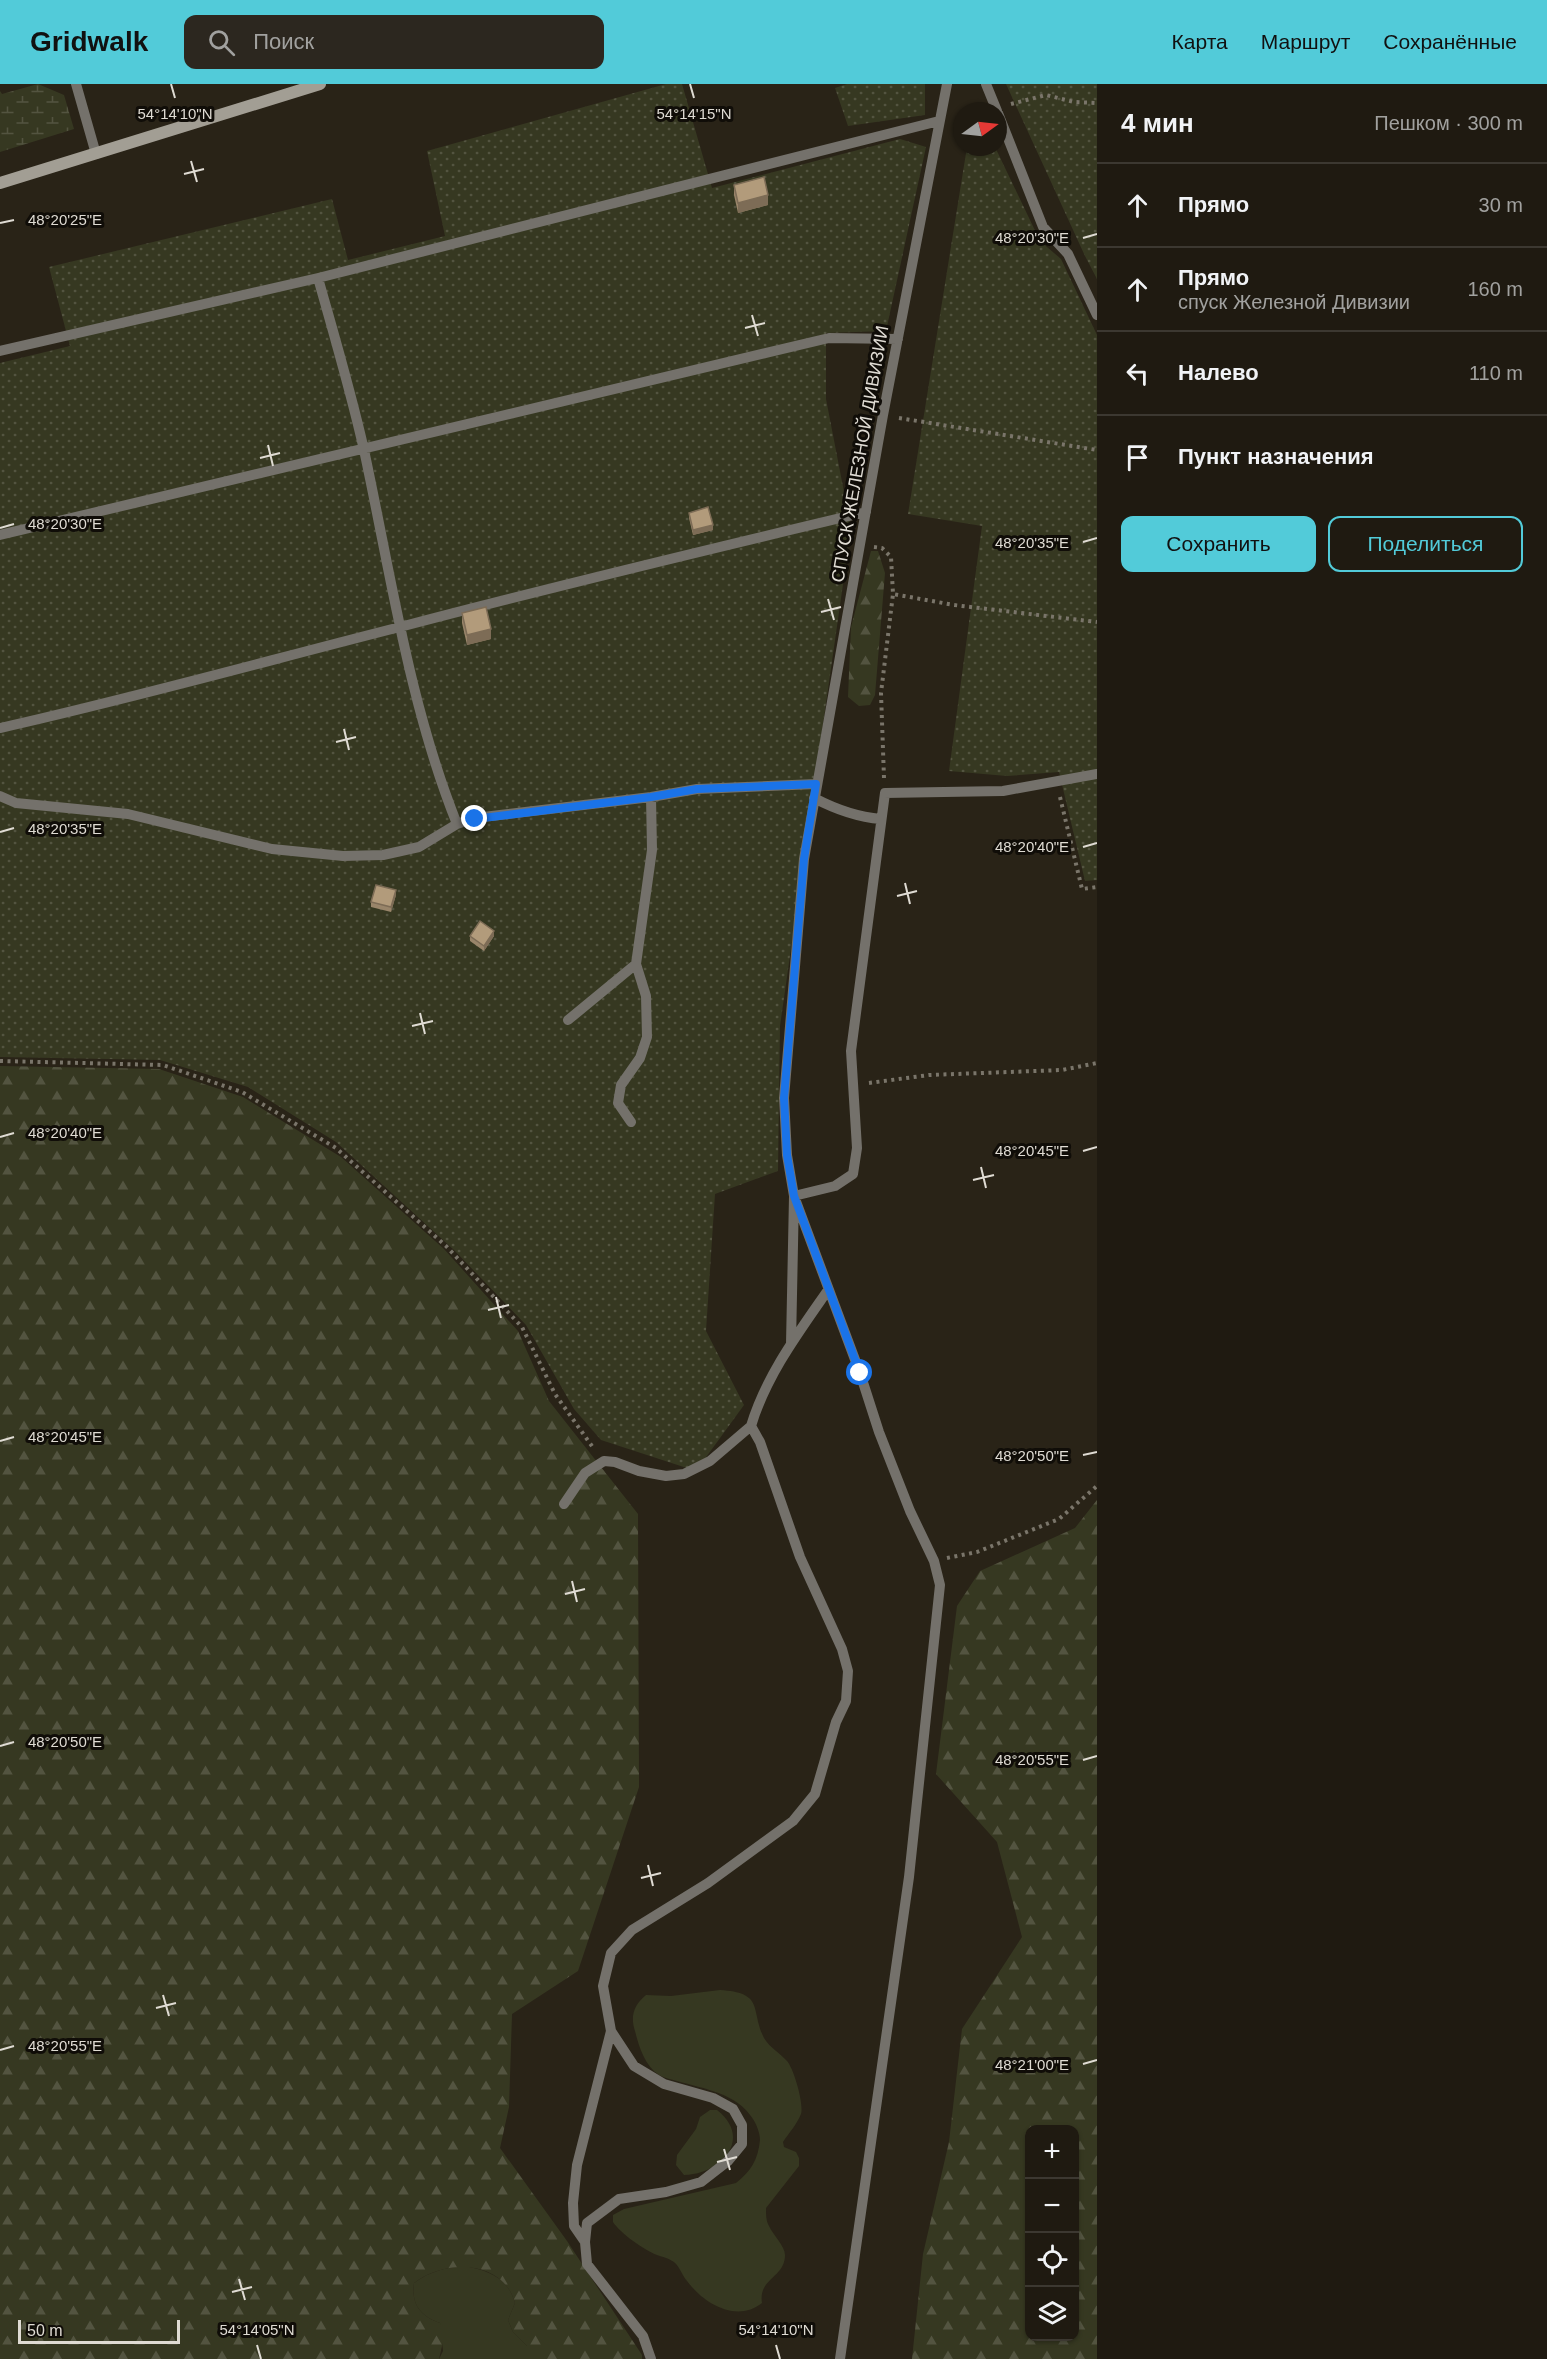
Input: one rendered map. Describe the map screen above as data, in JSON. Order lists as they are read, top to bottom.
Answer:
{
  "streets": {
    "lane": ["СПУСК ЖЕЛЕЗНОЙ ДИВИЗИИ"]
  },
  "scale_bar": "50 m",
  "north": "right",
  "page": {
    "header": "Gridwalk",
    "search": "Поиск",
    "nav": ["Карта", "Маршрут", "Сохранённые"],
    "heading": ["4 мин", "Пешком · 300 m"],
    "list": [
      ["Прямо", "30 m"],
      ["Прямо", "спуск Железной Дивизии", "160 m"],
      ["Налево", "110 m"],
      "Пункт назначения"
    ],
    "buttons": ["Сохранить", "Поделиться"],
    "map_buttons": ["+", "−"],
    "scale": "50 m"
  },
  "coordinates": [
    "54°14'10\"N",
    "54°14'15\"N",
    "48°20'25\"E",
    "48°20'30\"E",
    "48°20'35\"E",
    "48°20'40\"E",
    "48°20'45\"E",
    "48°20'50\"E",
    "48°20'55\"E",
    "48°21'00\"E",
    "54°14'05\"N"
  ]
}
